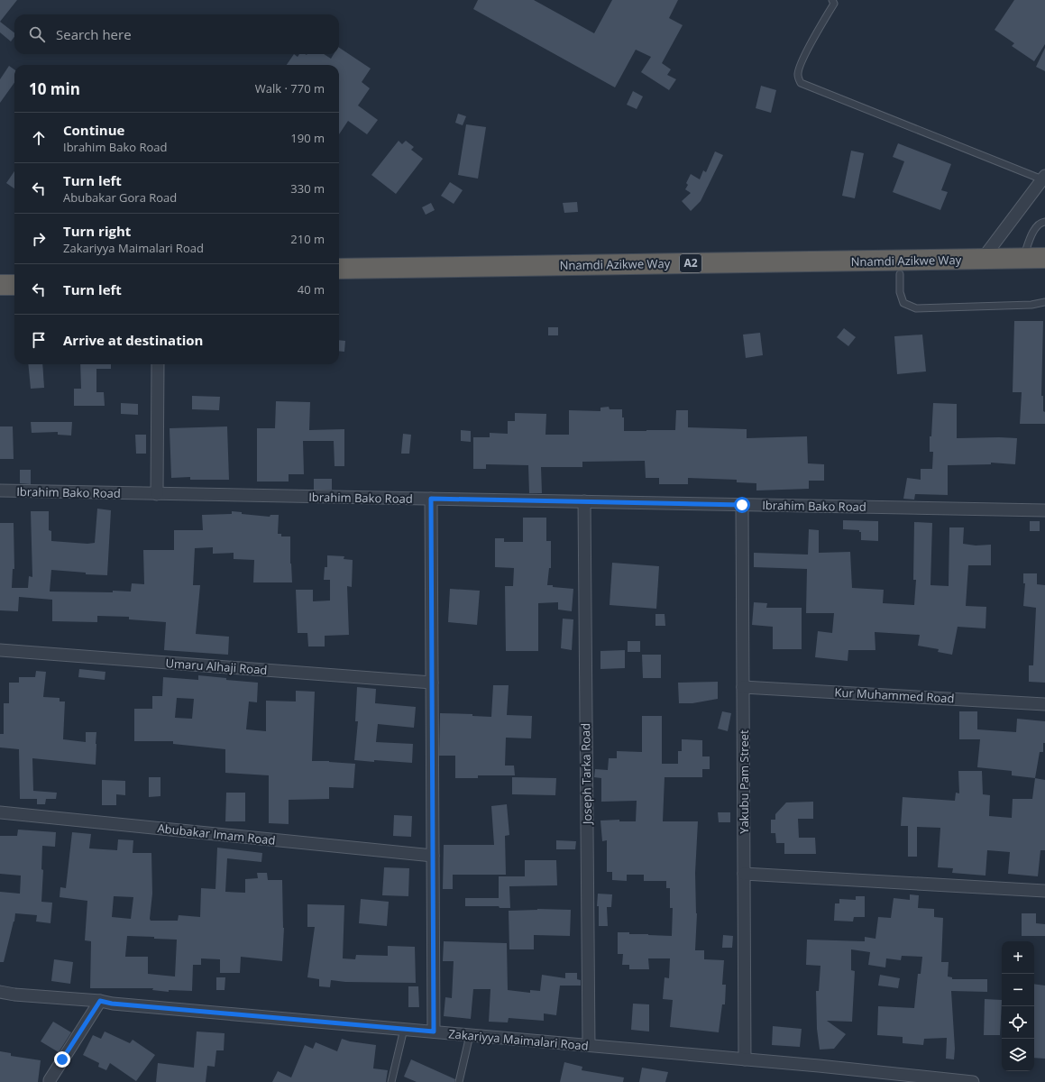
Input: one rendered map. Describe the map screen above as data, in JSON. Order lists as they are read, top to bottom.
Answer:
{
  "streets": {
    "highway": ["Nnamdi Azikwe Way", "A2"],
    "street": [
      "Ibrahim Bako Road",
      "Umaru Alhaji Road",
      "Kur Muhammed Road",
      "Joseph Tarka Road",
      "Yakubu Pam Street",
      "Abubakar Imam Road",
      "Zakariyya Maimalari Road"
    ]
  },
  "crossings": [
    ["Ibrahim Bako Road", "Joseph Tarka Road"],
    ["Ibrahim Bako Road", "Yakubu Pam Street"],
    ["Kur Muhammed Road", "Yakubu Pam Street"],
    ["Joseph Tarka Road", "Zakariyya Maimalari Road"],
    ["Yakubu Pam Street", "Zakariyya Maimalari Road"]
  ],
  "page": {
    "search": "Search here",
    "heading": ["10 min", "Walk · 770 m"],
    "list": [
      ["Continue", "Ibrahim Bako Road", "190 m"],
      ["Turn left", "Abubakar Gora Road", "330 m"],
      ["Turn right", "Zakariyya Maimalari Road", "210 m"],
      ["Turn left", "40 m"],
      "Arrive at destination"
    ],
    "map_buttons": ["+", "−"]
  }
}
